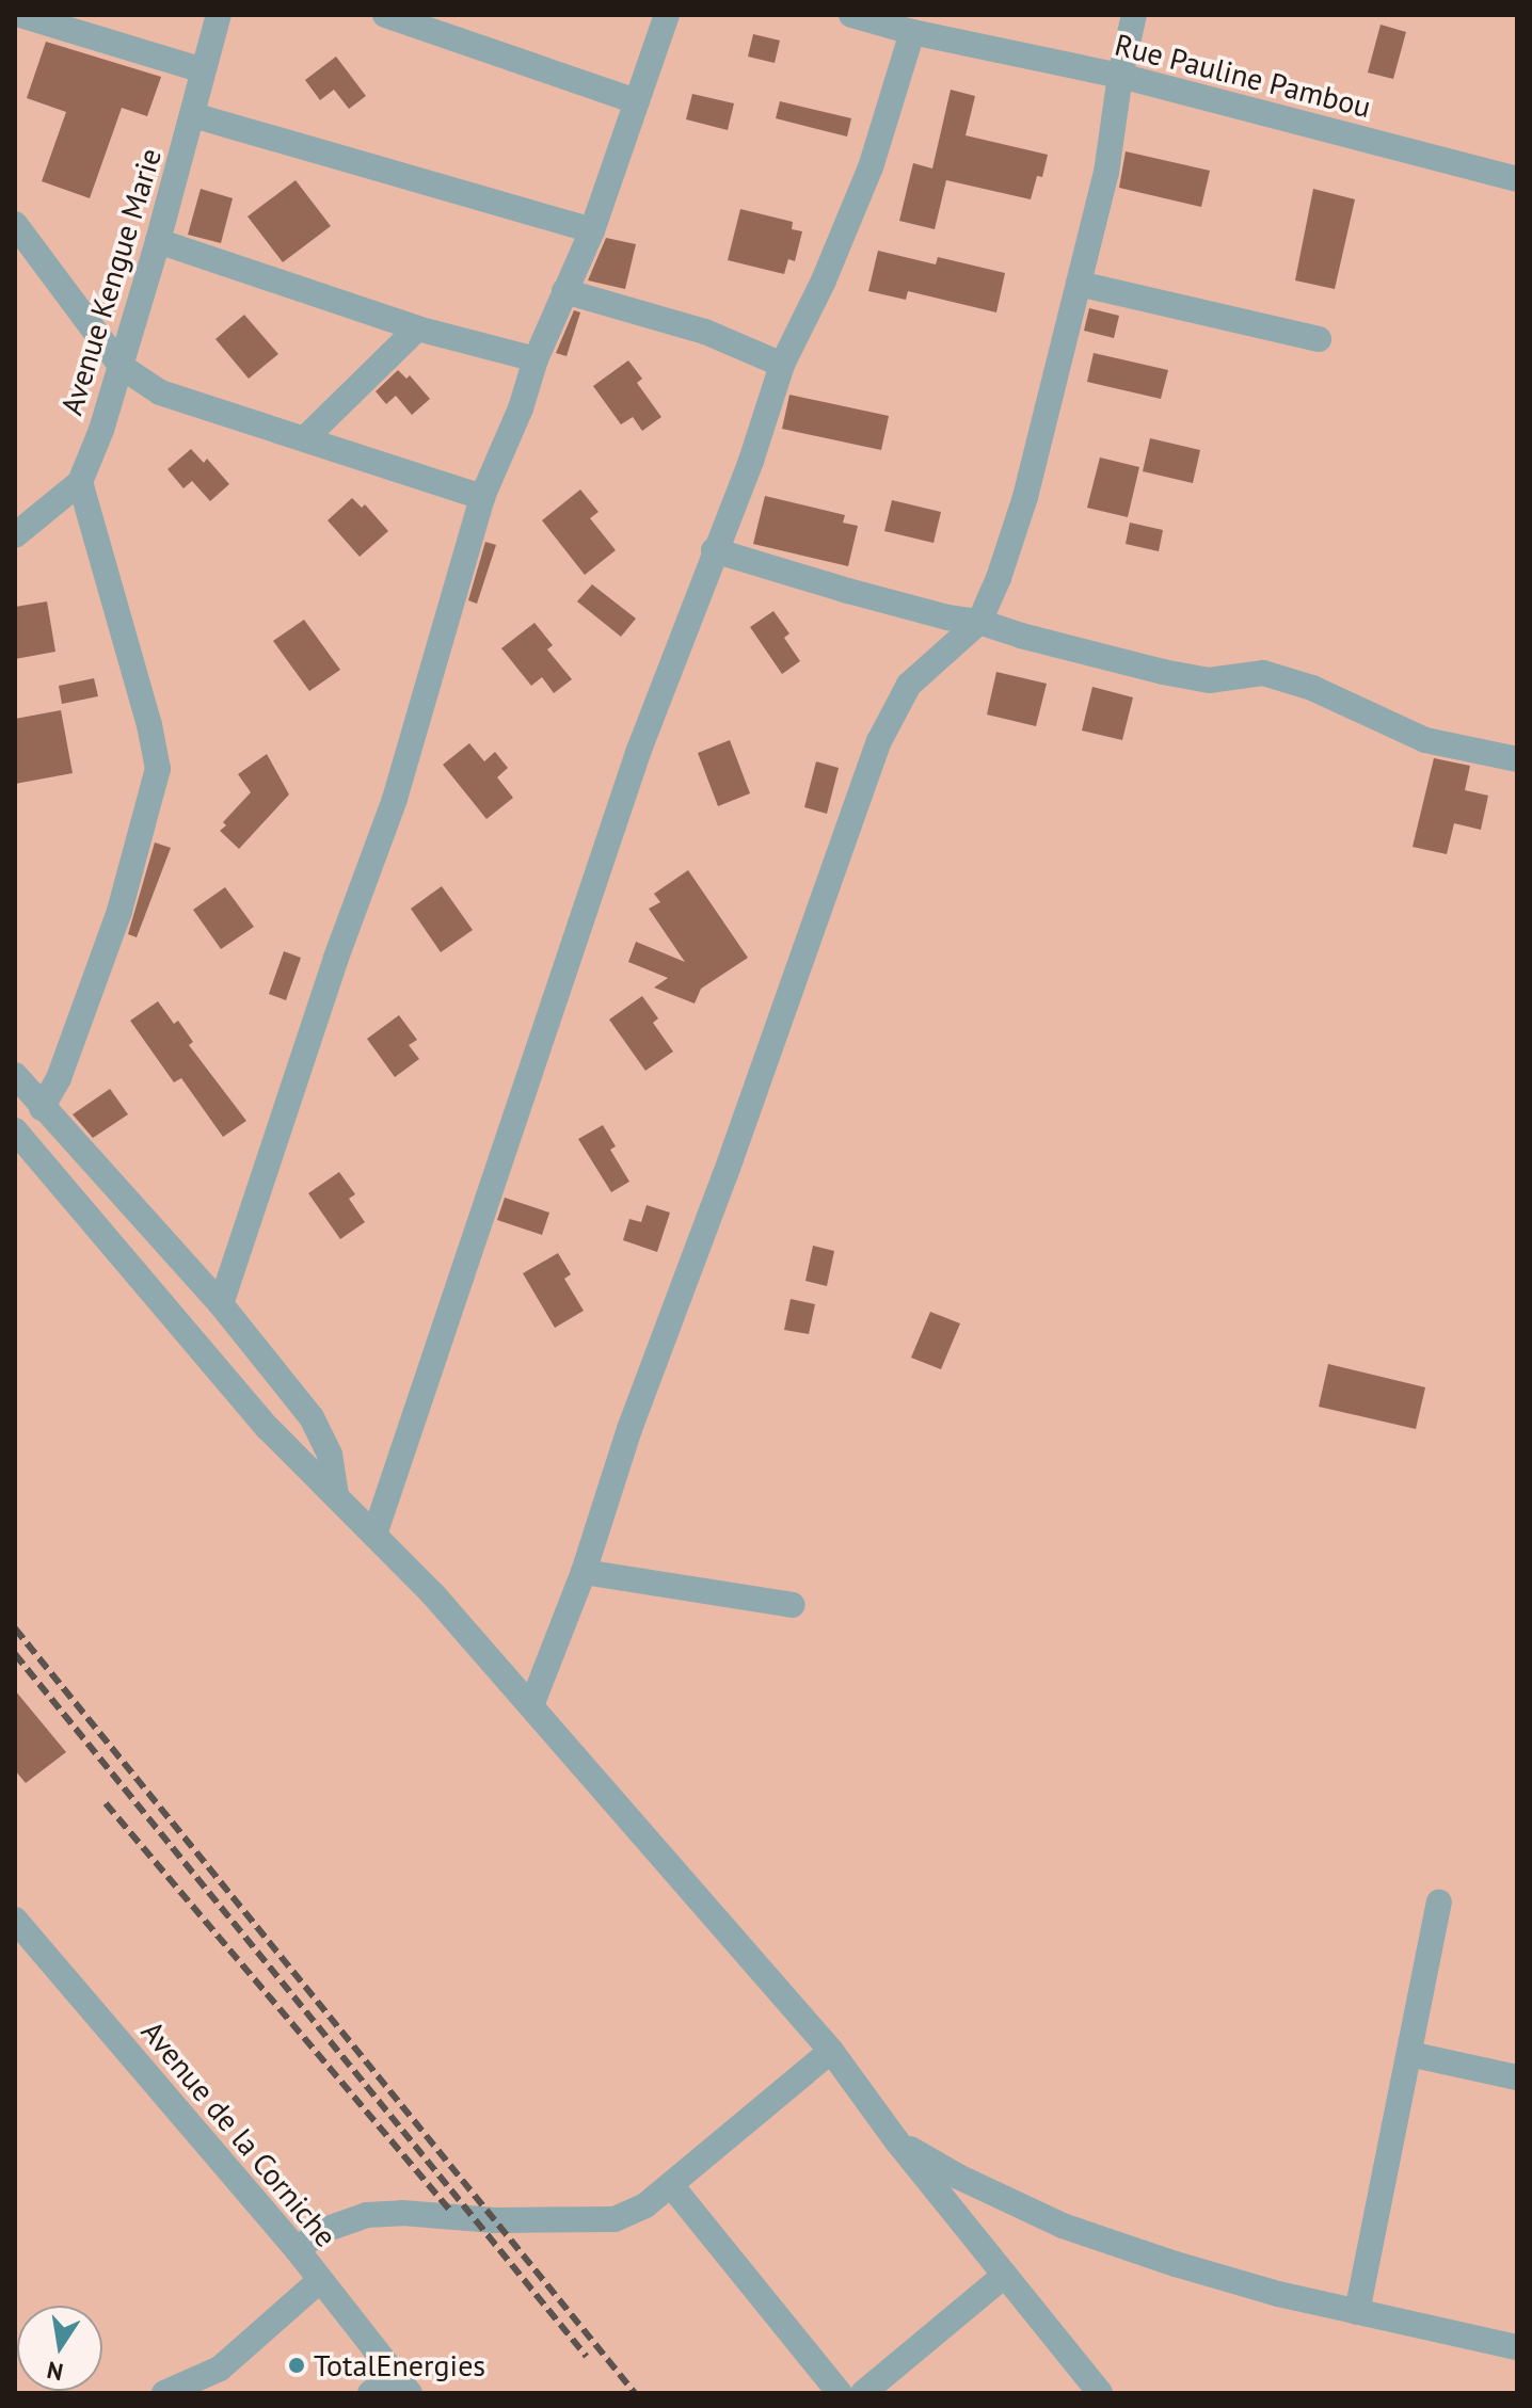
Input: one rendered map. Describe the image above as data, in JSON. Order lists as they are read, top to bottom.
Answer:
{
  "streets": {
    "street": ["Rue Pauline Pambou", "Avenue Kengue Marie", "Avenue de la Corniche"]
  },
  "places": ["TotalEnergies"],
  "north": "bottom"
}
